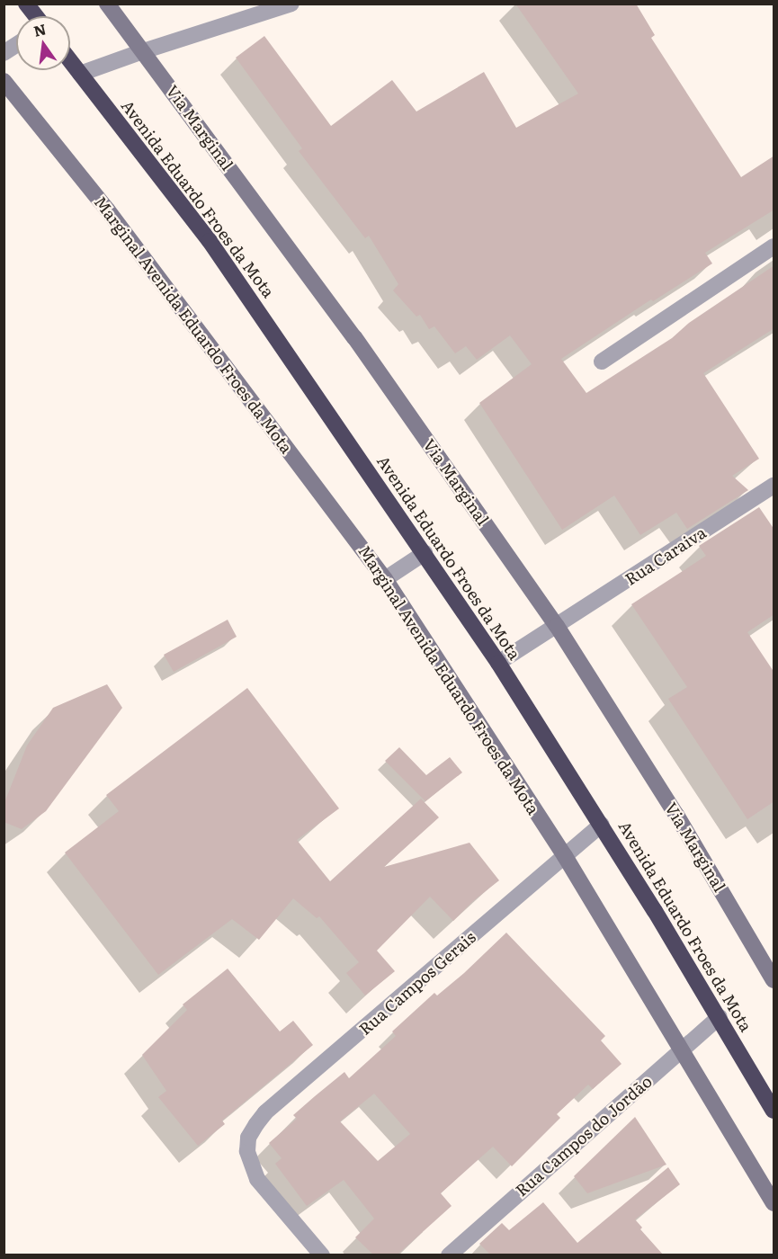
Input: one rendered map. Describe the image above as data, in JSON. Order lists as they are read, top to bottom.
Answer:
{
  "streets": {
    "highway": ["Avenida Eduardo Froes da Mota"],
    "street": [
      "Via Marginal",
      "Marginal Avenida Eduardo Froes da Mota",
      "Rua Caraiva",
      "Rua Campos Gerais",
      "Rua Campos do Jordão"
    ]
  },
  "crossings": [
    ["Via Marginal", "Rua Caraiva"],
    ["Avenida Eduardo Froes da Mota", "Rua Caraiva"],
    ["Avenida Eduardo Froes da Mota", "Rua Campos Gerais"],
    ["Avenida Eduardo Froes da Mota", "Rua Campos do Jordão"],
    ["Marginal Avenida Eduardo Froes da Mota", "Rua Campos Gerais"],
    ["Marginal Avenida Eduardo Froes da Mota", "Rua Campos do Jordão"]
  ],
  "north": "top"
}
